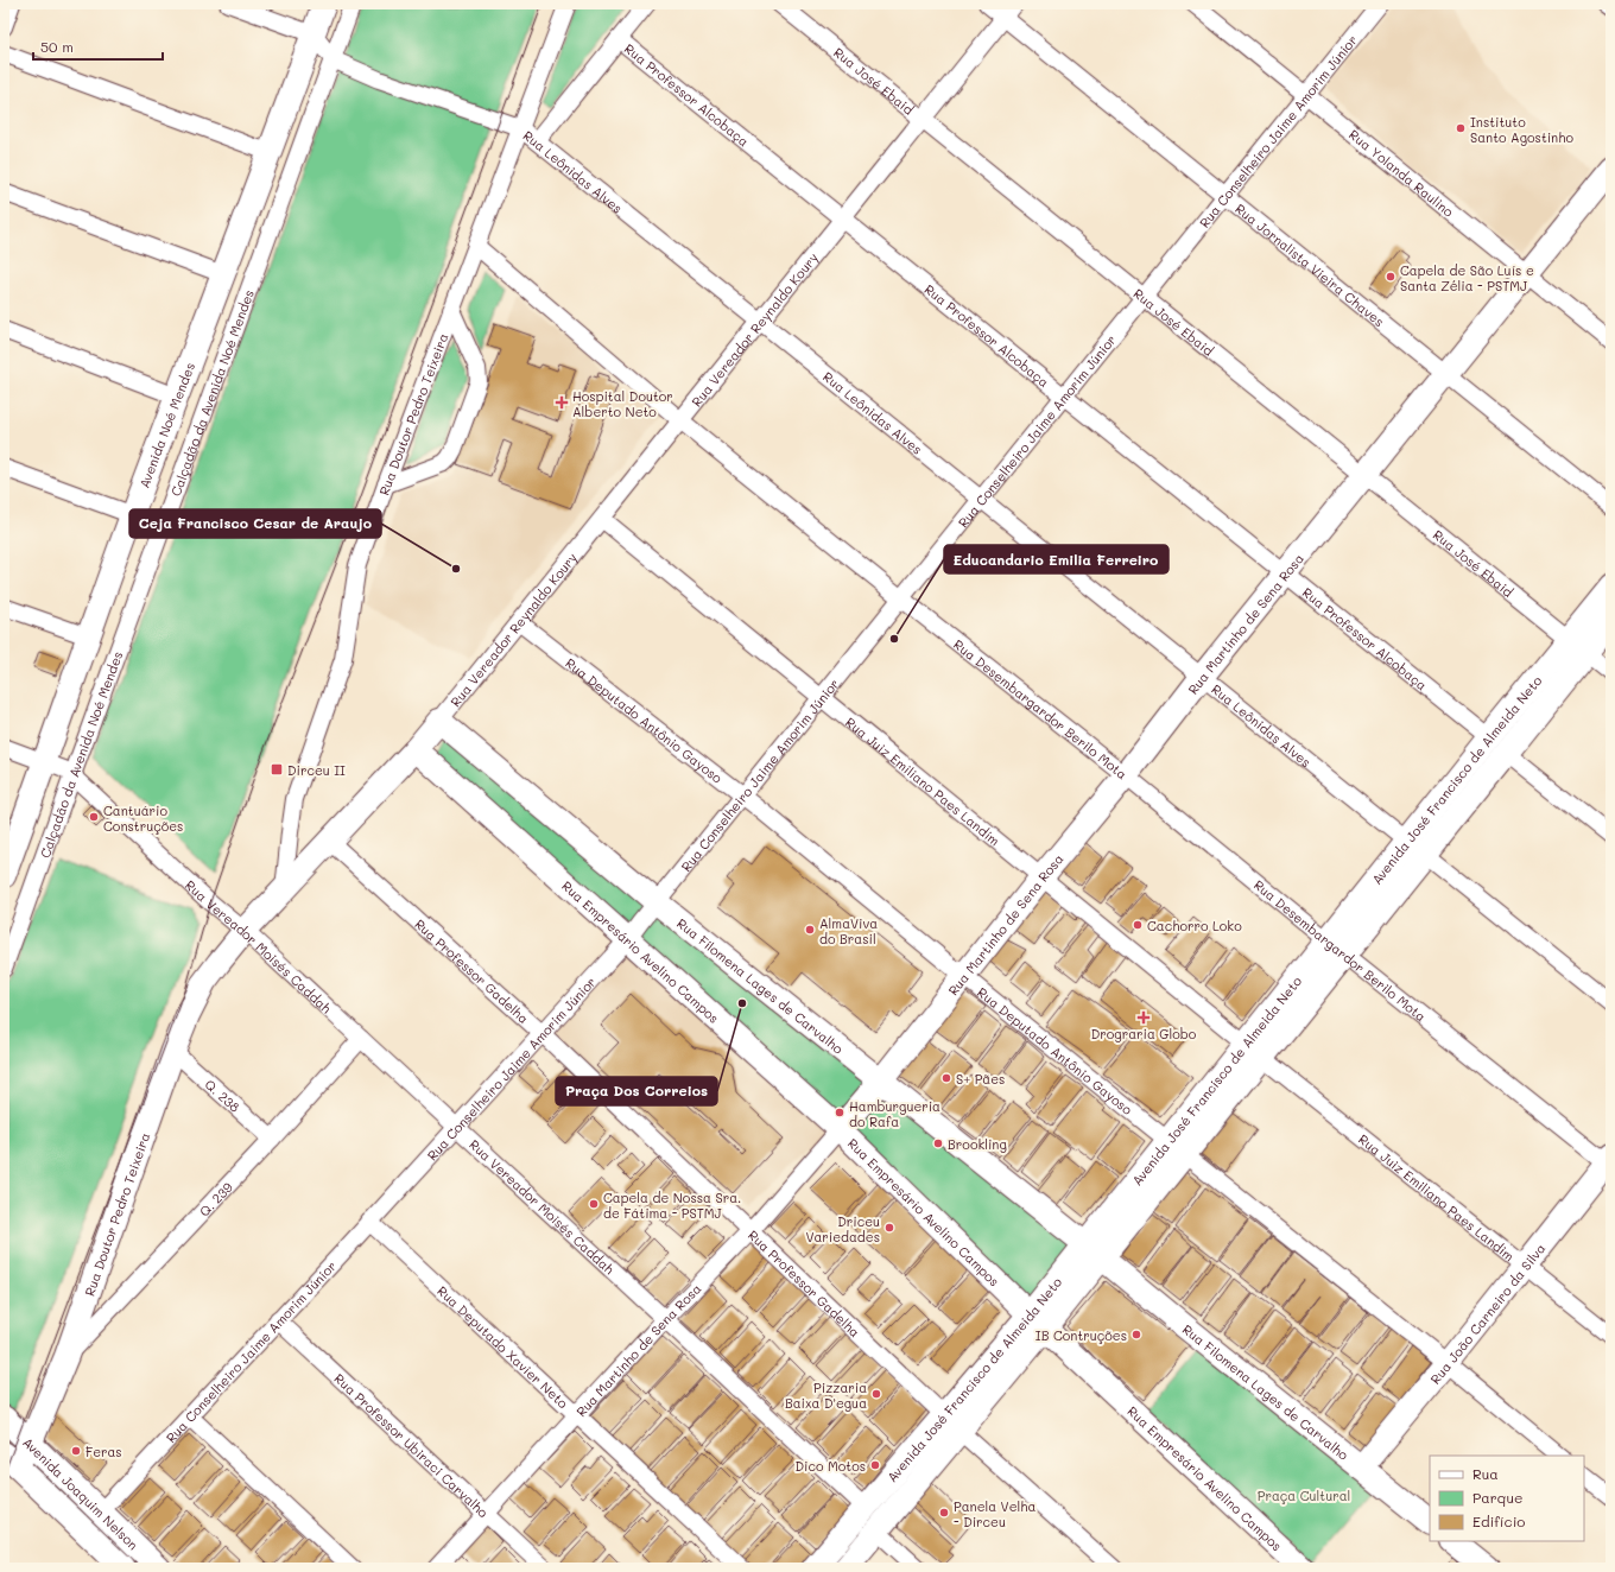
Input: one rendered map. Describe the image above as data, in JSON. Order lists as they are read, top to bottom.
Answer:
{
  "streets": {
    "street": [
      "Rua José Ebaid",
      "Rua Professor Alcobaça",
      "Rua Conselheiro Jaime Amorim Júnior",
      "Rua Leônidas Alves",
      "Rua Yolanda Raulino",
      "Rua Jornalista Vieira Chaves",
      "Rua Vereador Reynaldo Koury",
      "Calçadão da Avenida Noé Mendes",
      "Rua Doutor Pedro Teixeira",
      "Avenida Noé Mendes",
      "Rua Martinho de Sena Rosa",
      "Rua Desembargardor Berilo Mota",
      "Rua Deputado Antônio Gayoso",
      "Avenida José Francisco de Almeida Neto",
      "Rua Juiz Emiliano Paes Landim",
      "Rua Vereador Moisés Caddah",
      "Rua Empresário Avelino Campos",
      "Rua Professor Gadelha",
      "Rua Filomena Lages de Carvalho",
      "Q. 238",
      "Q. 239",
      "Rua João Carneiro da Silva",
      "Rua Deputado Xavier Neto",
      "Rua Professor Ubiraci Carvalho",
      "Avenida Joaquim Nelson"
    ]
  },
  "crossings": [
    ["Rua José Ebaid", "Rua Conselheiro Jaime Amorim Júnior"],
    ["Rua José Ebaid", "Rua Vereador Reynaldo Koury"],
    ["Rua José Ebaid", "Rua Martinho de Sena Rosa"],
    ["Rua José Ebaid", "Avenida José Francisco de Almeida Neto"],
    ["Rua Professor Alcobaça", "Rua Conselheiro Jaime Amorim Júnior"],
    ["Rua Professor Alcobaça", "Rua Vereador Reynaldo Koury"],
    ["Rua Professor Alcobaça", "Rua Martinho de Sena Rosa"],
    ["Rua Professor Alcobaça", "Avenida José Francisco de Almeida Neto"],
    ["Rua Conselheiro Jaime Amorim Júnior", "Rua Leônidas Alves"],
    ["Rua Conselheiro Jaime Amorim Júnior", "Rua Yolanda Raulino"],
    ["Rua Conselheiro Jaime Amorim Júnior", "Rua Jornalista Vieira Chaves"],
    ["Rua Conselheiro Jaime Amorim Júnior", "Rua Desembargardor Berilo Mota"],
    ["Rua Conselheiro Jaime Amorim Júnior", "Rua Deputado Antônio Gayoso"],
    ["Rua Conselheiro Jaime Amorim Júnior", "Rua Juiz Emiliano Paes Landim"],
    ["Rua Conselheiro Jaime Amorim Júnior", "Rua Vereador Moisés Caddah"],
    ["Rua Conselheiro Jaime Amorim Júnior", "Rua Empresário Avelino Campos"],
    ["Rua Conselheiro Jaime Amorim Júnior", "Rua Professor Gadelha"],
    ["Rua Conselheiro Jaime Amorim Júnior", "Rua Filomena Lages de Carvalho"],
    ["Rua Conselheiro Jaime Amorim Júnior", "Rua Deputado Xavier Neto"],
    ["Rua Conselheiro Jaime Amorim Júnior", "Rua Professor Ubiraci Carvalho"],
    ["Rua Conselheiro Jaime Amorim Júnior", "Avenida Joaquim Nelson"],
    ["Rua Leônidas Alves", "Rua Vereador Reynaldo Koury"],
    ["Rua Leônidas Alves", "Calçadão da Avenida Noé Mendes"],
    ["Rua Leônidas Alves", "Rua Doutor Pedro Teixeira"],
    ["Rua Leônidas Alves", "Avenida Noé Mendes"],
    ["Rua Leônidas Alves", "Rua Martinho de Sena Rosa"],
    ["Rua Leônidas Alves", "Avenida José Francisco de Almeida Neto"],
    ["Rua Yolanda Raulino", "Rua Martinho de Sena Rosa"],
    ["Rua Jornalista Vieira Chaves", "Rua Vereador Reynaldo Koury"],
    ["Rua Jornalista Vieira Chaves", "Rua Martinho de Sena Rosa"],
    ["Rua Vereador Reynaldo Koury", "Rua Doutor Pedro Teixeira"],
    ["Rua Vereador Reynaldo Koury", "Rua Desembargardor Berilo Mota"],
    ["Rua Vereador Reynaldo Koury", "Rua Deputado Antônio Gayoso"],
    ["Rua Vereador Reynaldo Koury", "Rua Juiz Emiliano Paes Landim"],
    ["Rua Vereador Reynaldo Koury", "Rua Filomena Lages de Carvalho"],
    ["Calçadão da Avenida Noé Mendes", "Rua Vereador Moisés Caddah"],
    ["Rua Doutor Pedro Teixeira", "Rua Desembargardor Berilo Mota"],
    ["Rua Doutor Pedro Teixeira", "Rua Vereador Moisés Caddah"],
    ["Rua Doutor Pedro Teixeira", "Rua Empresário Avelino Campos"],
    ["Rua Doutor Pedro Teixeira", "Rua Professor Gadelha"],
    ["Rua Doutor Pedro Teixeira", "Rua Filomena Lages de Carvalho"],
    ["Rua Doutor Pedro Teixeira", "Q. 238"],
    ["Rua Doutor Pedro Teixeira", "Q. 239"],
    ["Rua Doutor Pedro Teixeira", "Avenida Joaquim Nelson"],
    ["Avenida Noé Mendes", "Rua Vereador Moisés Caddah"],
    ["Rua Martinho de Sena Rosa", "Rua Desembargardor Berilo Mota"],
    ["Rua Martinho de Sena Rosa", "Rua Deputado Antônio Gayoso"],
    ["Rua Martinho de Sena Rosa", "Rua Juiz Emiliano Paes Landim"],
    ["Rua Martinho de Sena Rosa", "Rua Vereador Moisés Caddah"],
    ["Rua Martinho de Sena Rosa", "Rua Empresário Avelino Campos"],
    ["Rua Martinho de Sena Rosa", "Rua Professor Gadelha"],
    ["Rua Martinho de Sena Rosa", "Rua Filomena Lages de Carvalho"],
    ["Rua Martinho de Sena Rosa", "Rua Deputado Xavier Neto"],
    ["Rua Martinho de Sena Rosa", "Rua Professor Ubiraci Carvalho"],
    ["Rua Desembargardor Berilo Mota", "Avenida José Francisco de Almeida Neto"],
    ["Rua Desembargardor Berilo Mota", "Rua João Carneiro da Silva"],
    ["Rua Deputado Antônio Gayoso", "Avenida José Francisco de Almeida Neto"],
    ["Rua Deputado Antônio Gayoso", "Rua João Carneiro da Silva"],
    ["Avenida José Francisco de Almeida Neto", "Rua Juiz Emiliano Paes Landim"],
    ["Avenida José Francisco de Almeida Neto", "Rua Vereador Moisés Caddah"],
    ["Avenida José Francisco de Almeida Neto", "Rua Empresário Avelino Campos"],
    ["Avenida José Francisco de Almeida Neto", "Rua Professor Gadelha"],
    ["Avenida José Francisco de Almeida Neto", "Rua Filomena Lages de Carvalho"],
    ["Rua Juiz Emiliano Paes Landim", "Rua João Carneiro da Silva"],
    ["Rua Vereador Moisés Caddah", "Q. 239"],
    ["Rua Filomena Lages de Carvalho", "Rua João Carneiro da Silva"],
    ["Q. 238", "Q. 239"]
  ],
  "parks": ["Praça Cultural"],
  "places": {
    "other": [
      "Instituto Santo Agostinho",
      "Capela de São Luís e Santa Zélia - PSTMJ",
      "Ceja Francisco Cesar de Araujo",
      "Educandario Emilia Ferreiro",
      "Cantuário Construções",
      "Cachorro Loko",
      "AlmaViva do Brasil",
      "Praça Dos Correios",
      "S+ Pães",
      "Hamburgueria do Rafa",
      "Brookling",
      "Capela de Nossa Sra. de Fátima - PSTMJ",
      "Driceu Variedades",
      "IB Contruções",
      "Pizzaria Baixa D'egua",
      "Feras",
      "Dico Motos",
      "Panela Velha - Dirceu"
    ],
    "health": ["Hospital Doutor Alberto Neto", "Drograria Globo"],
    "transit": ["Dirceu II"]
  },
  "legend": ["Rua", "Parque", "Edifício"],
  "scale_bar": "50 m"
}
